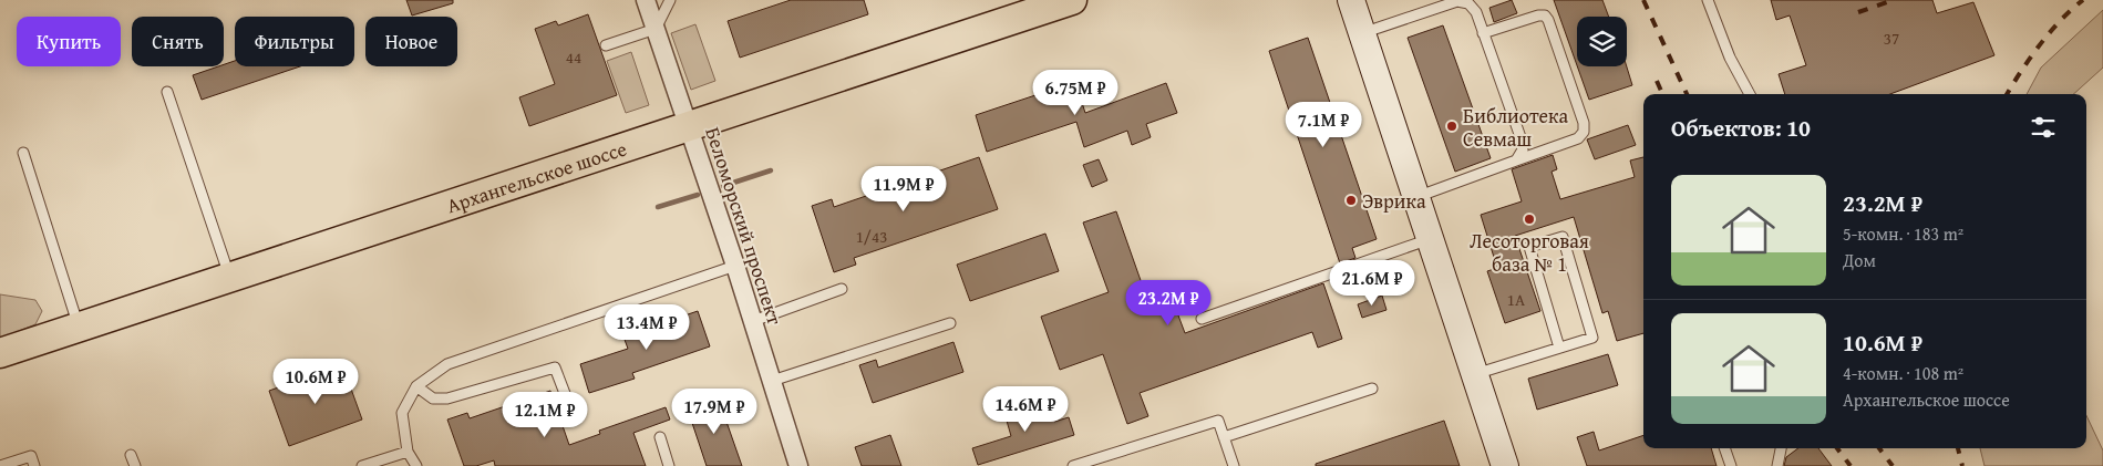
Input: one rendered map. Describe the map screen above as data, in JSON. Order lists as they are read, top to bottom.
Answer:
{
  "streets": {
    "main road": ["Архангельское шоссе"],
    "street": ["Беломорский проспект"]
  },
  "crossings": [
    ["Архангельское шоссе", "Беломорский проспект"]
  ],
  "places": ["Библиотека Севмаш", "Эврика", "Лесоторговая база № 1"],
  "house_numbers": [
    "37",
    "44",
    "1/43",
    "1А"
  ],
  "page": {
    "chip": [
      "Купить",
      "Снять",
      "Фильтры",
      "Новое"
    ],
    "price": [
      "6.75M ₽",
      "7.1M ₽",
      "11.9M ₽",
      "21.6M ₽",
      "23.2M ₽",
      "13.4M ₽",
      "10.6M ₽",
      "14.6M ₽",
      "17.9M ₽",
      "12.1M ₽"
    ],
    "heading": "Объектов: 10",
    "list": [
      {
        "name": "23.2M ₽",
        "note": "5-комн. · 183 m² · Дом"
      },
      {
        "name": "10.6M ₽",
        "note": "4-комн. · 108 m² · Архангельское шоссе"
      }
    ]
  }
}
